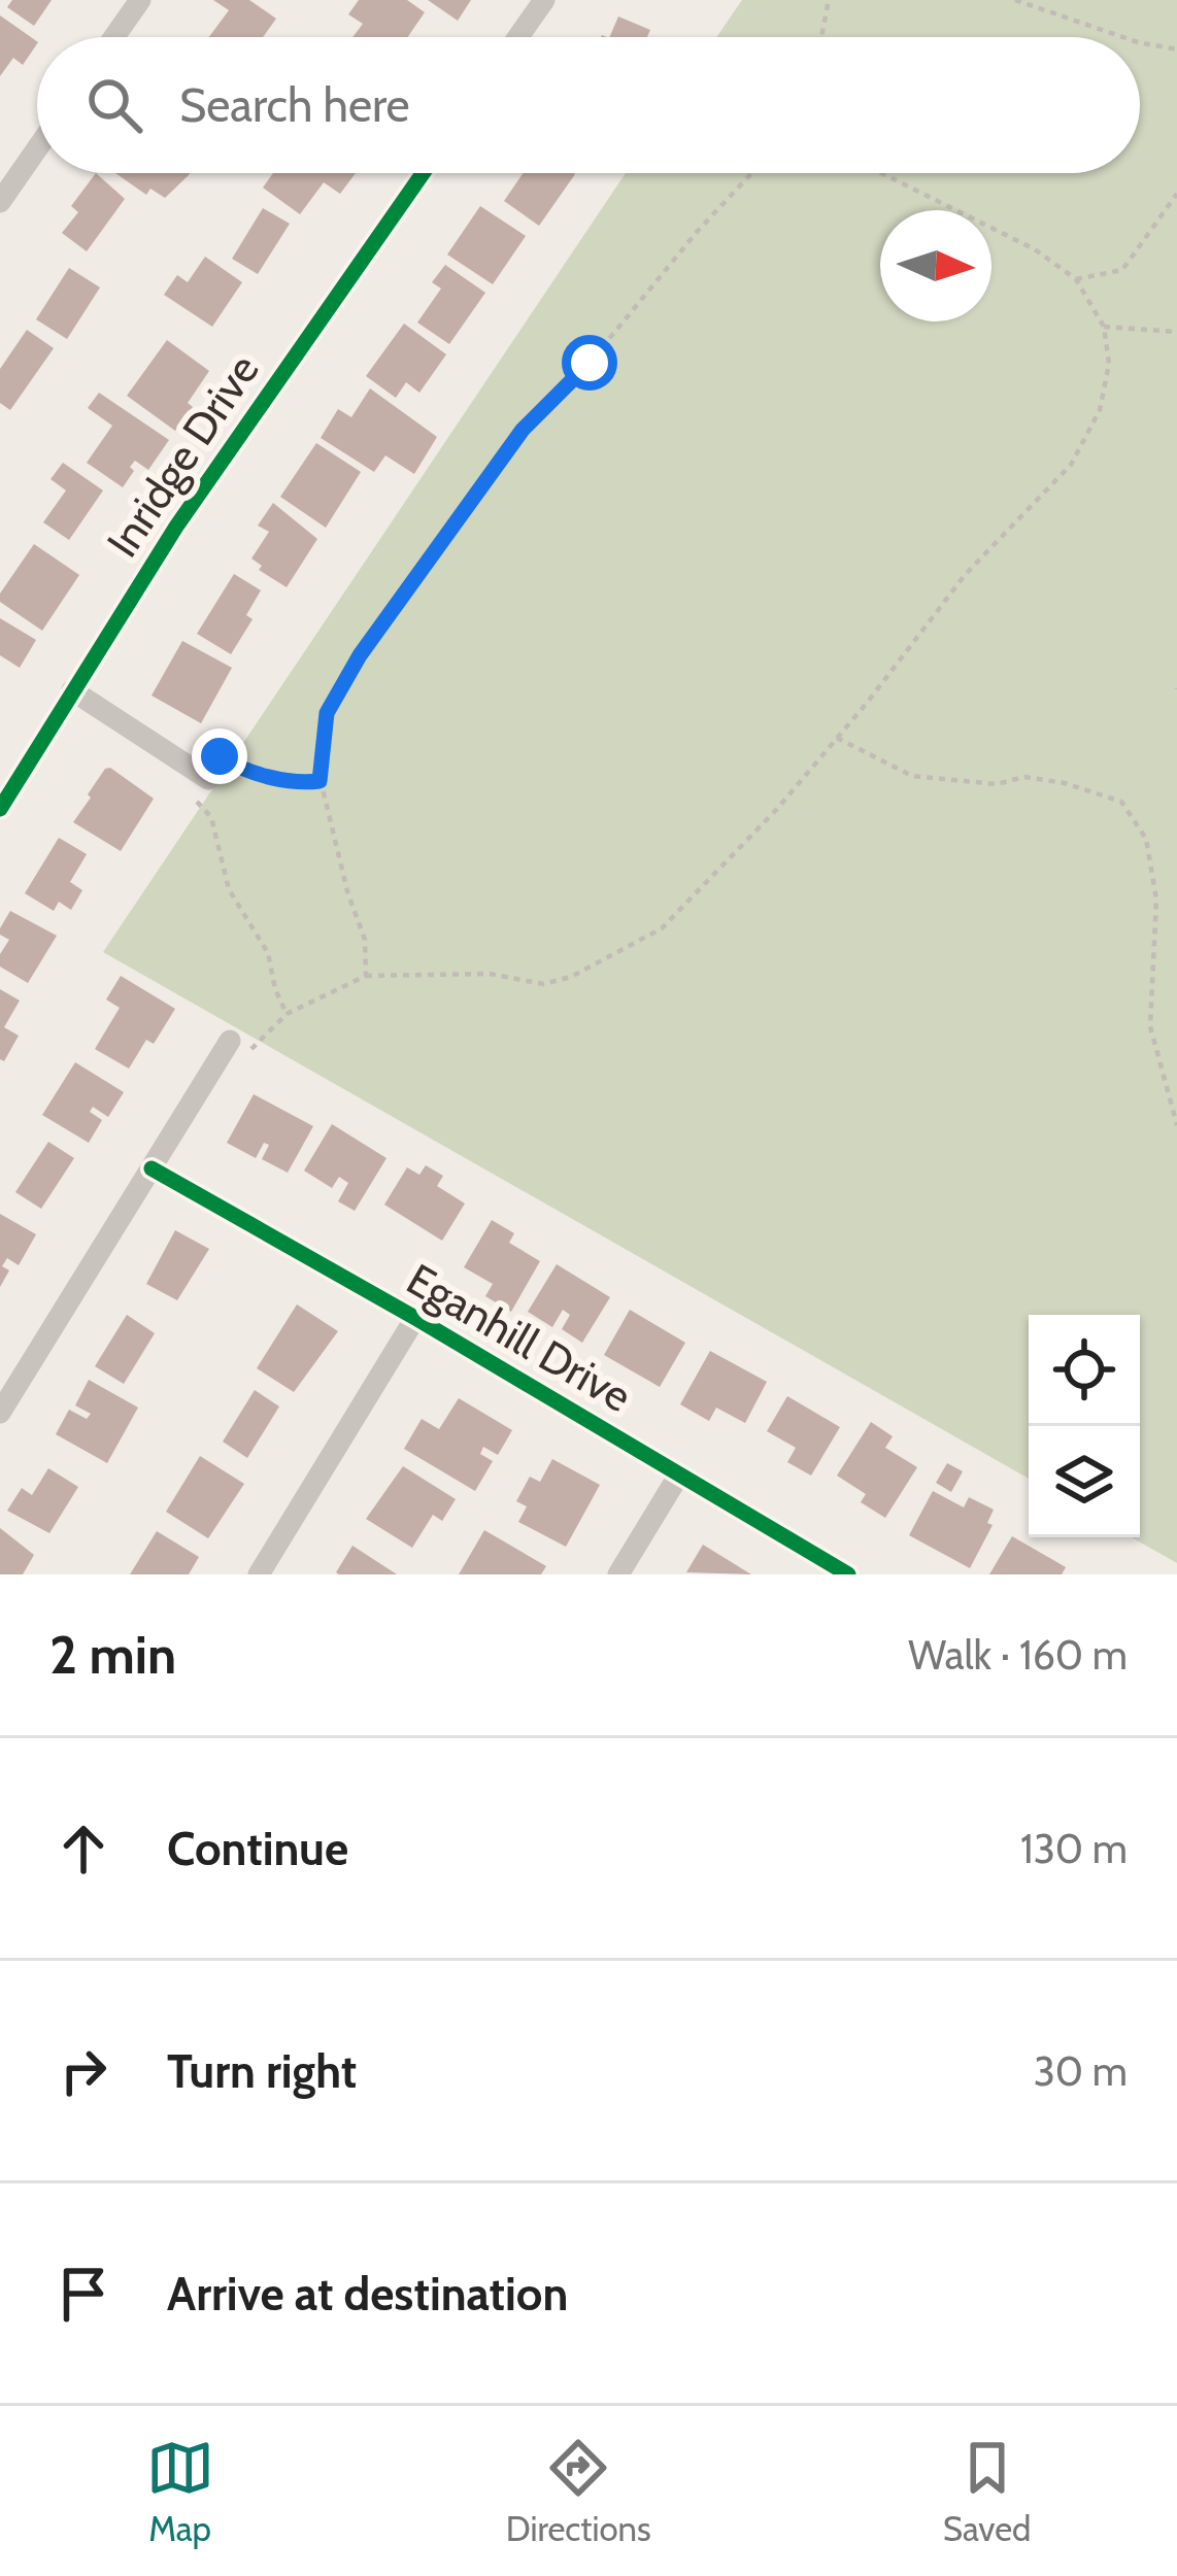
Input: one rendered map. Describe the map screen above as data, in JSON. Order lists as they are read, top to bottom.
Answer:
{
  "streets": {
    "street": ["Inridge Drive", "Eganhill Drive"]
  },
  "north": "right",
  "page": {
    "search": "Search here",
    "heading": ["2 min", "Walk · 160 m"],
    "list": [
      ["Continue", "130 m"],
      ["Turn right", "30 m"],
      "Arrive at destination"
    ],
    "nav": ["Map", "Directions", "Saved"]
  }
}
